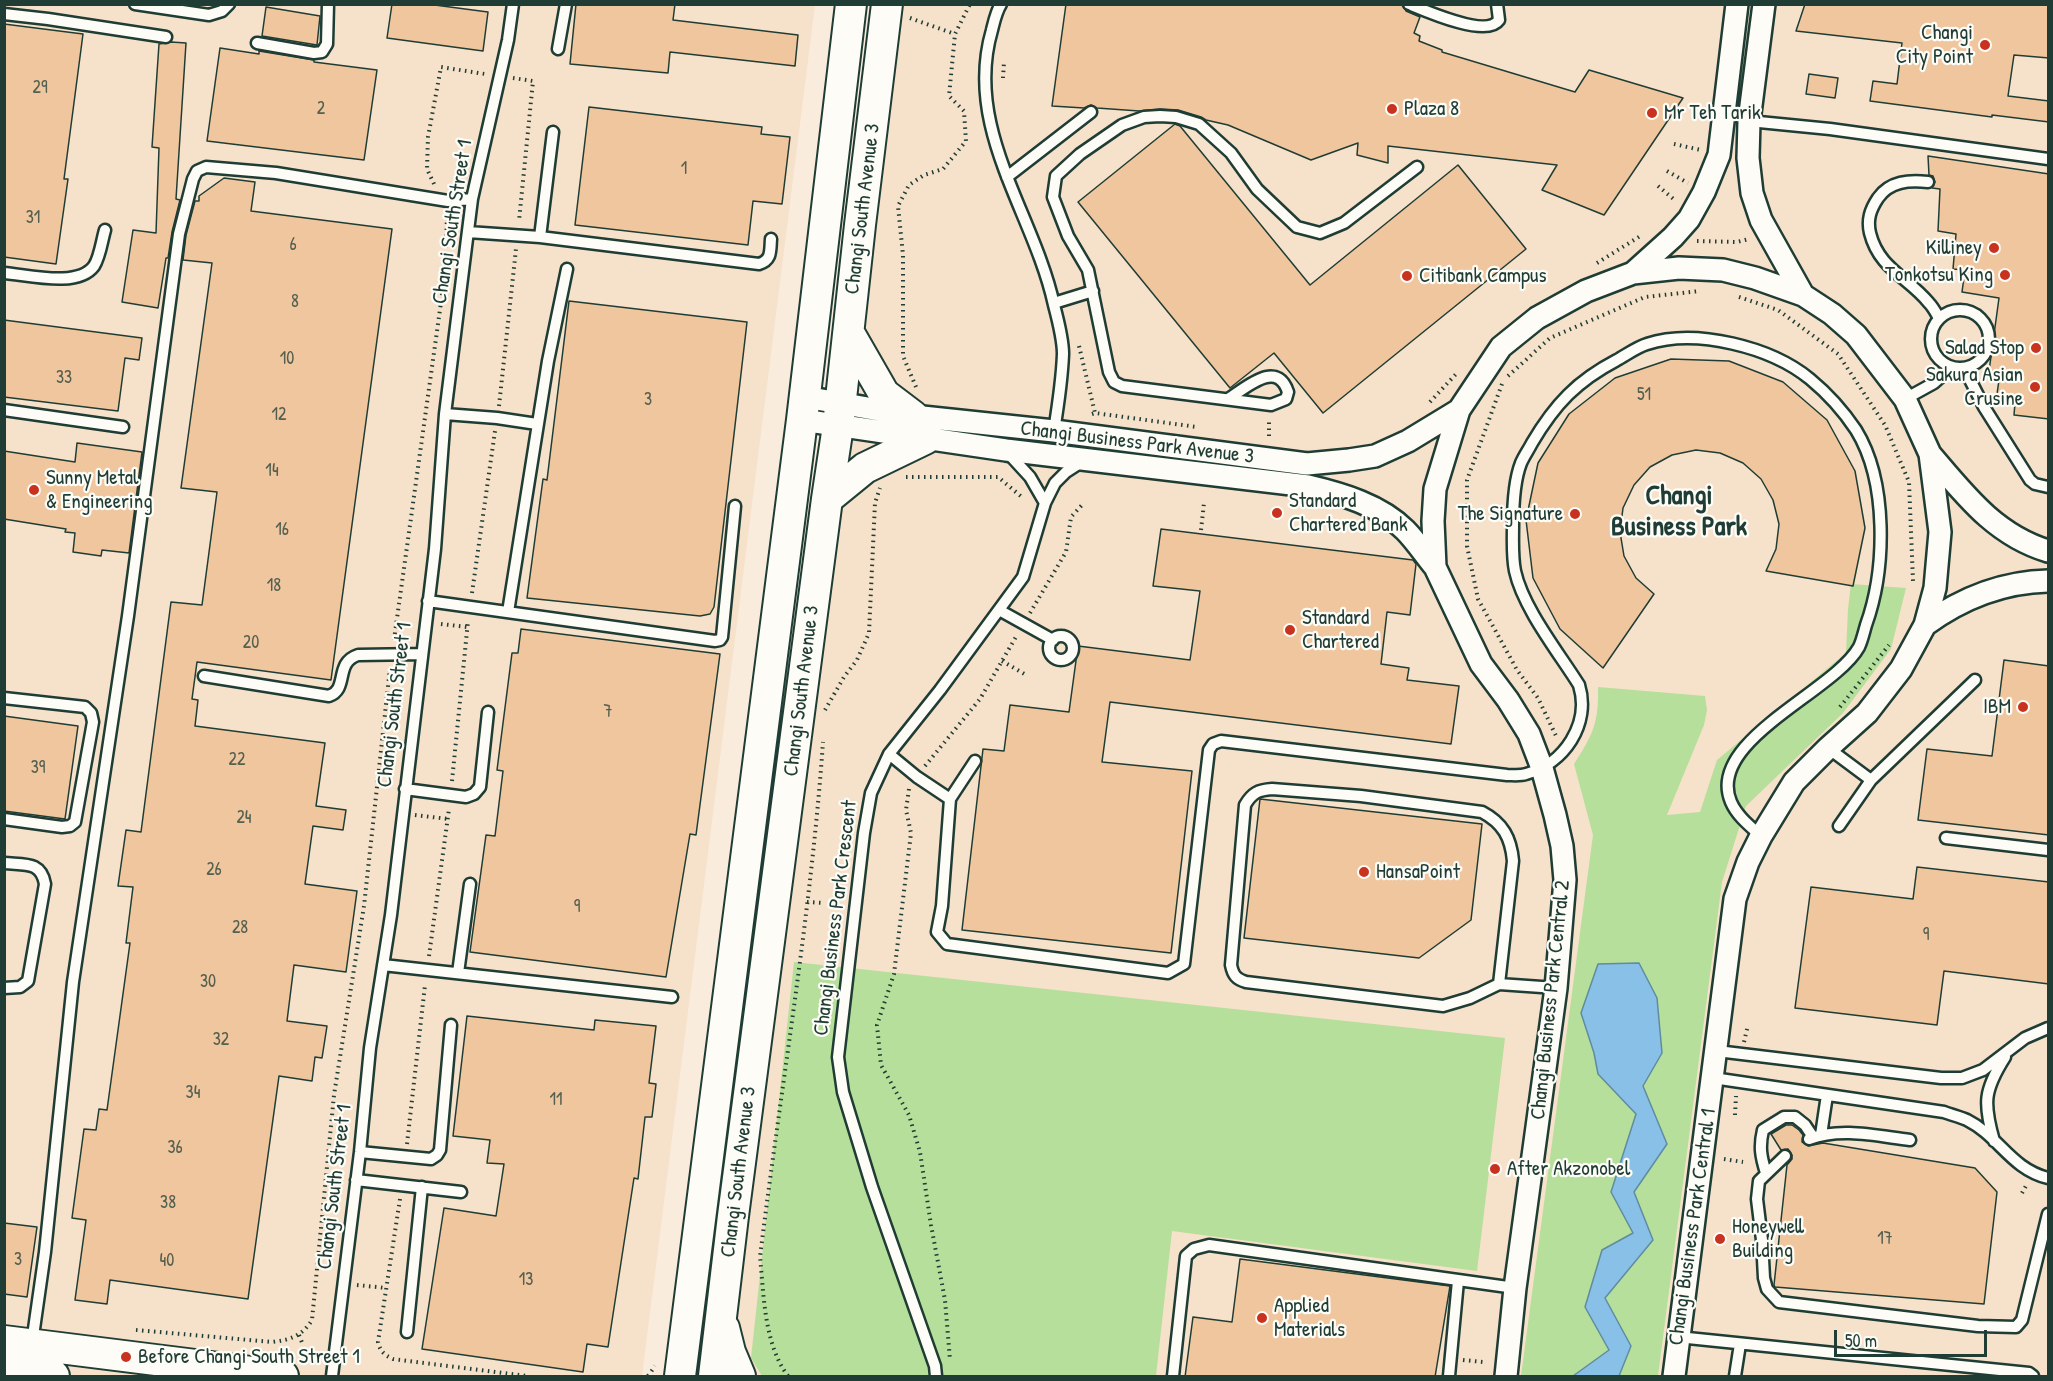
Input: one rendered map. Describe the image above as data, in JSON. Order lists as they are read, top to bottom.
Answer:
{
  "streets": {
    "street": [
      "Changi South Avenue 3",
      "Changi Business Park Avenue 3",
      "Changi Business Park Central 2",
      "Changi Business Park Central 1"
    ],
    "lane": ["Changi South Street 1", "Changi Business Park Crescent"]
  },
  "crossings": [
    ["Changi South Avenue 3", "Changi Business Park Avenue 3"],
    ["Changi Business Park Avenue 3", "Changi Business Park Crescent"],
    ["Changi Business Park Avenue 3", "Changi Business Park Central 2"],
    ["Changi Business Park Central 2", "Changi Business Park Central 1"]
  ],
  "districts": ["Changi Business Park"],
  "places": [
    "Changi City Point",
    "Plaza 8",
    "Mr Teh Tarik",
    "Killiney",
    "Tonkotsu King",
    "Citibank Campus",
    "Salad Stop",
    "Sakura Asian Crusine",
    "Sunny Metal & Engineering",
    "Standard Chartered Bank",
    "The Signature",
    "Standard Chartered",
    "IBM",
    "HansaPoint",
    "After Akzonobel",
    "Honeywell Building",
    "Applied Materials",
    "Before Changi South Street 1"
  ],
  "house_numbers": [
    "29",
    "2",
    "1",
    "31",
    "6",
    "8",
    "10",
    "33",
    "51",
    "3",
    "12",
    "14",
    "16",
    "18",
    "20",
    "7",
    "22",
    "39",
    "24",
    "26",
    "9",
    "28",
    "9",
    "30",
    "32",
    "34",
    "11",
    "36",
    "38",
    "17",
    "3",
    "40",
    "13"
  ],
  "scale_bar": "50 m"
}
